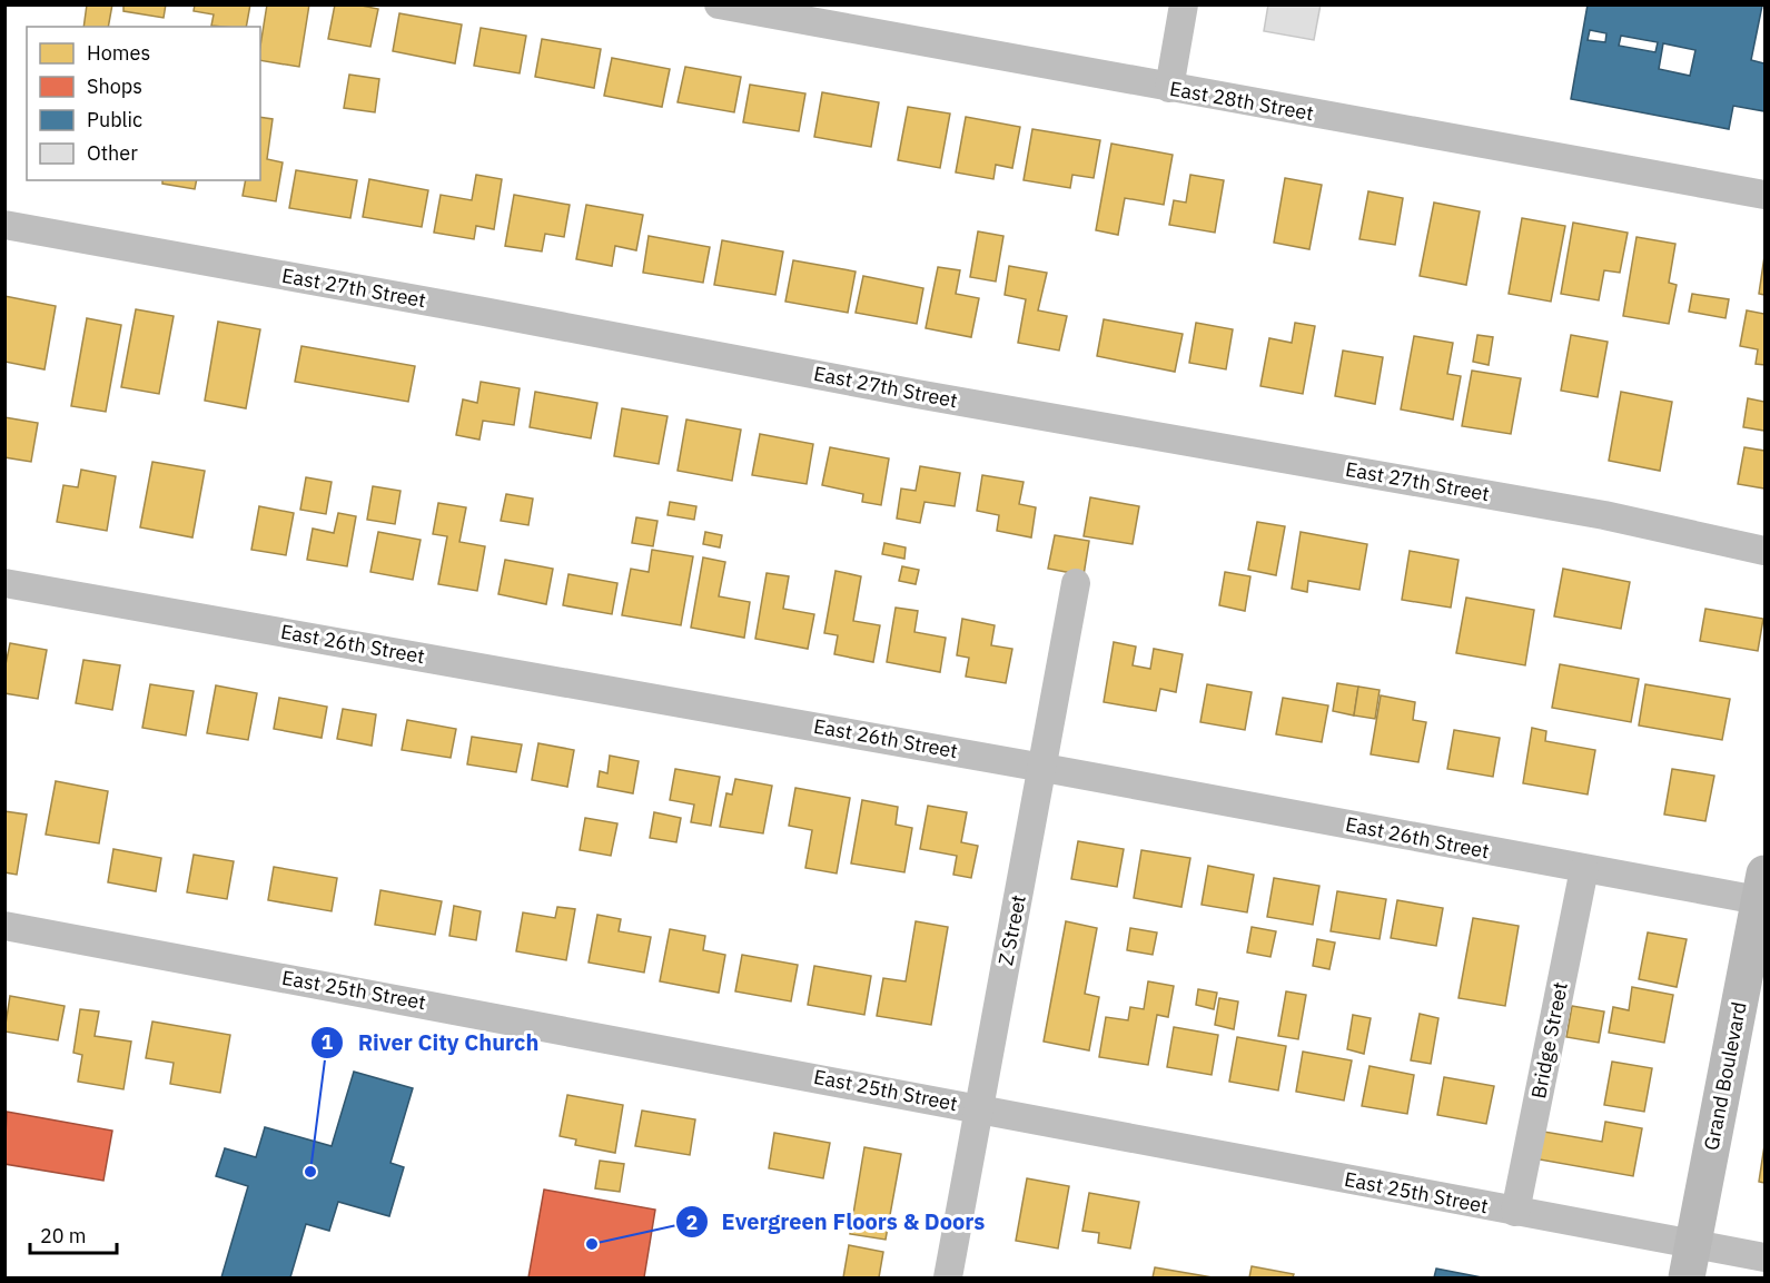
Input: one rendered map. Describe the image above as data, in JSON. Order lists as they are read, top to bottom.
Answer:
{
  "streets": {
    "main road": ["Grand Boulevard"],
    "street": [
      "East 28th Street",
      "East 27th Street",
      "East 26th Street",
      "Z Street",
      "East 25th Street",
      "Bridge Street"
    ]
  },
  "crossings": [
    ["East 26th Street", "Z Street"],
    ["East 26th Street", "Bridge Street"],
    ["East 26th Street", "Grand Boulevard"],
    ["Z Street", "East 25th Street"],
    ["East 25th Street", "Bridge Street"],
    ["East 25th Street", "Grand Boulevard"]
  ],
  "places": ["River City Church", "Evergreen Floors & Doors"],
  "legend": [
    "Homes",
    "Shops",
    "Public",
    "Other"
  ],
  "scale_bar": "20 m"
}
